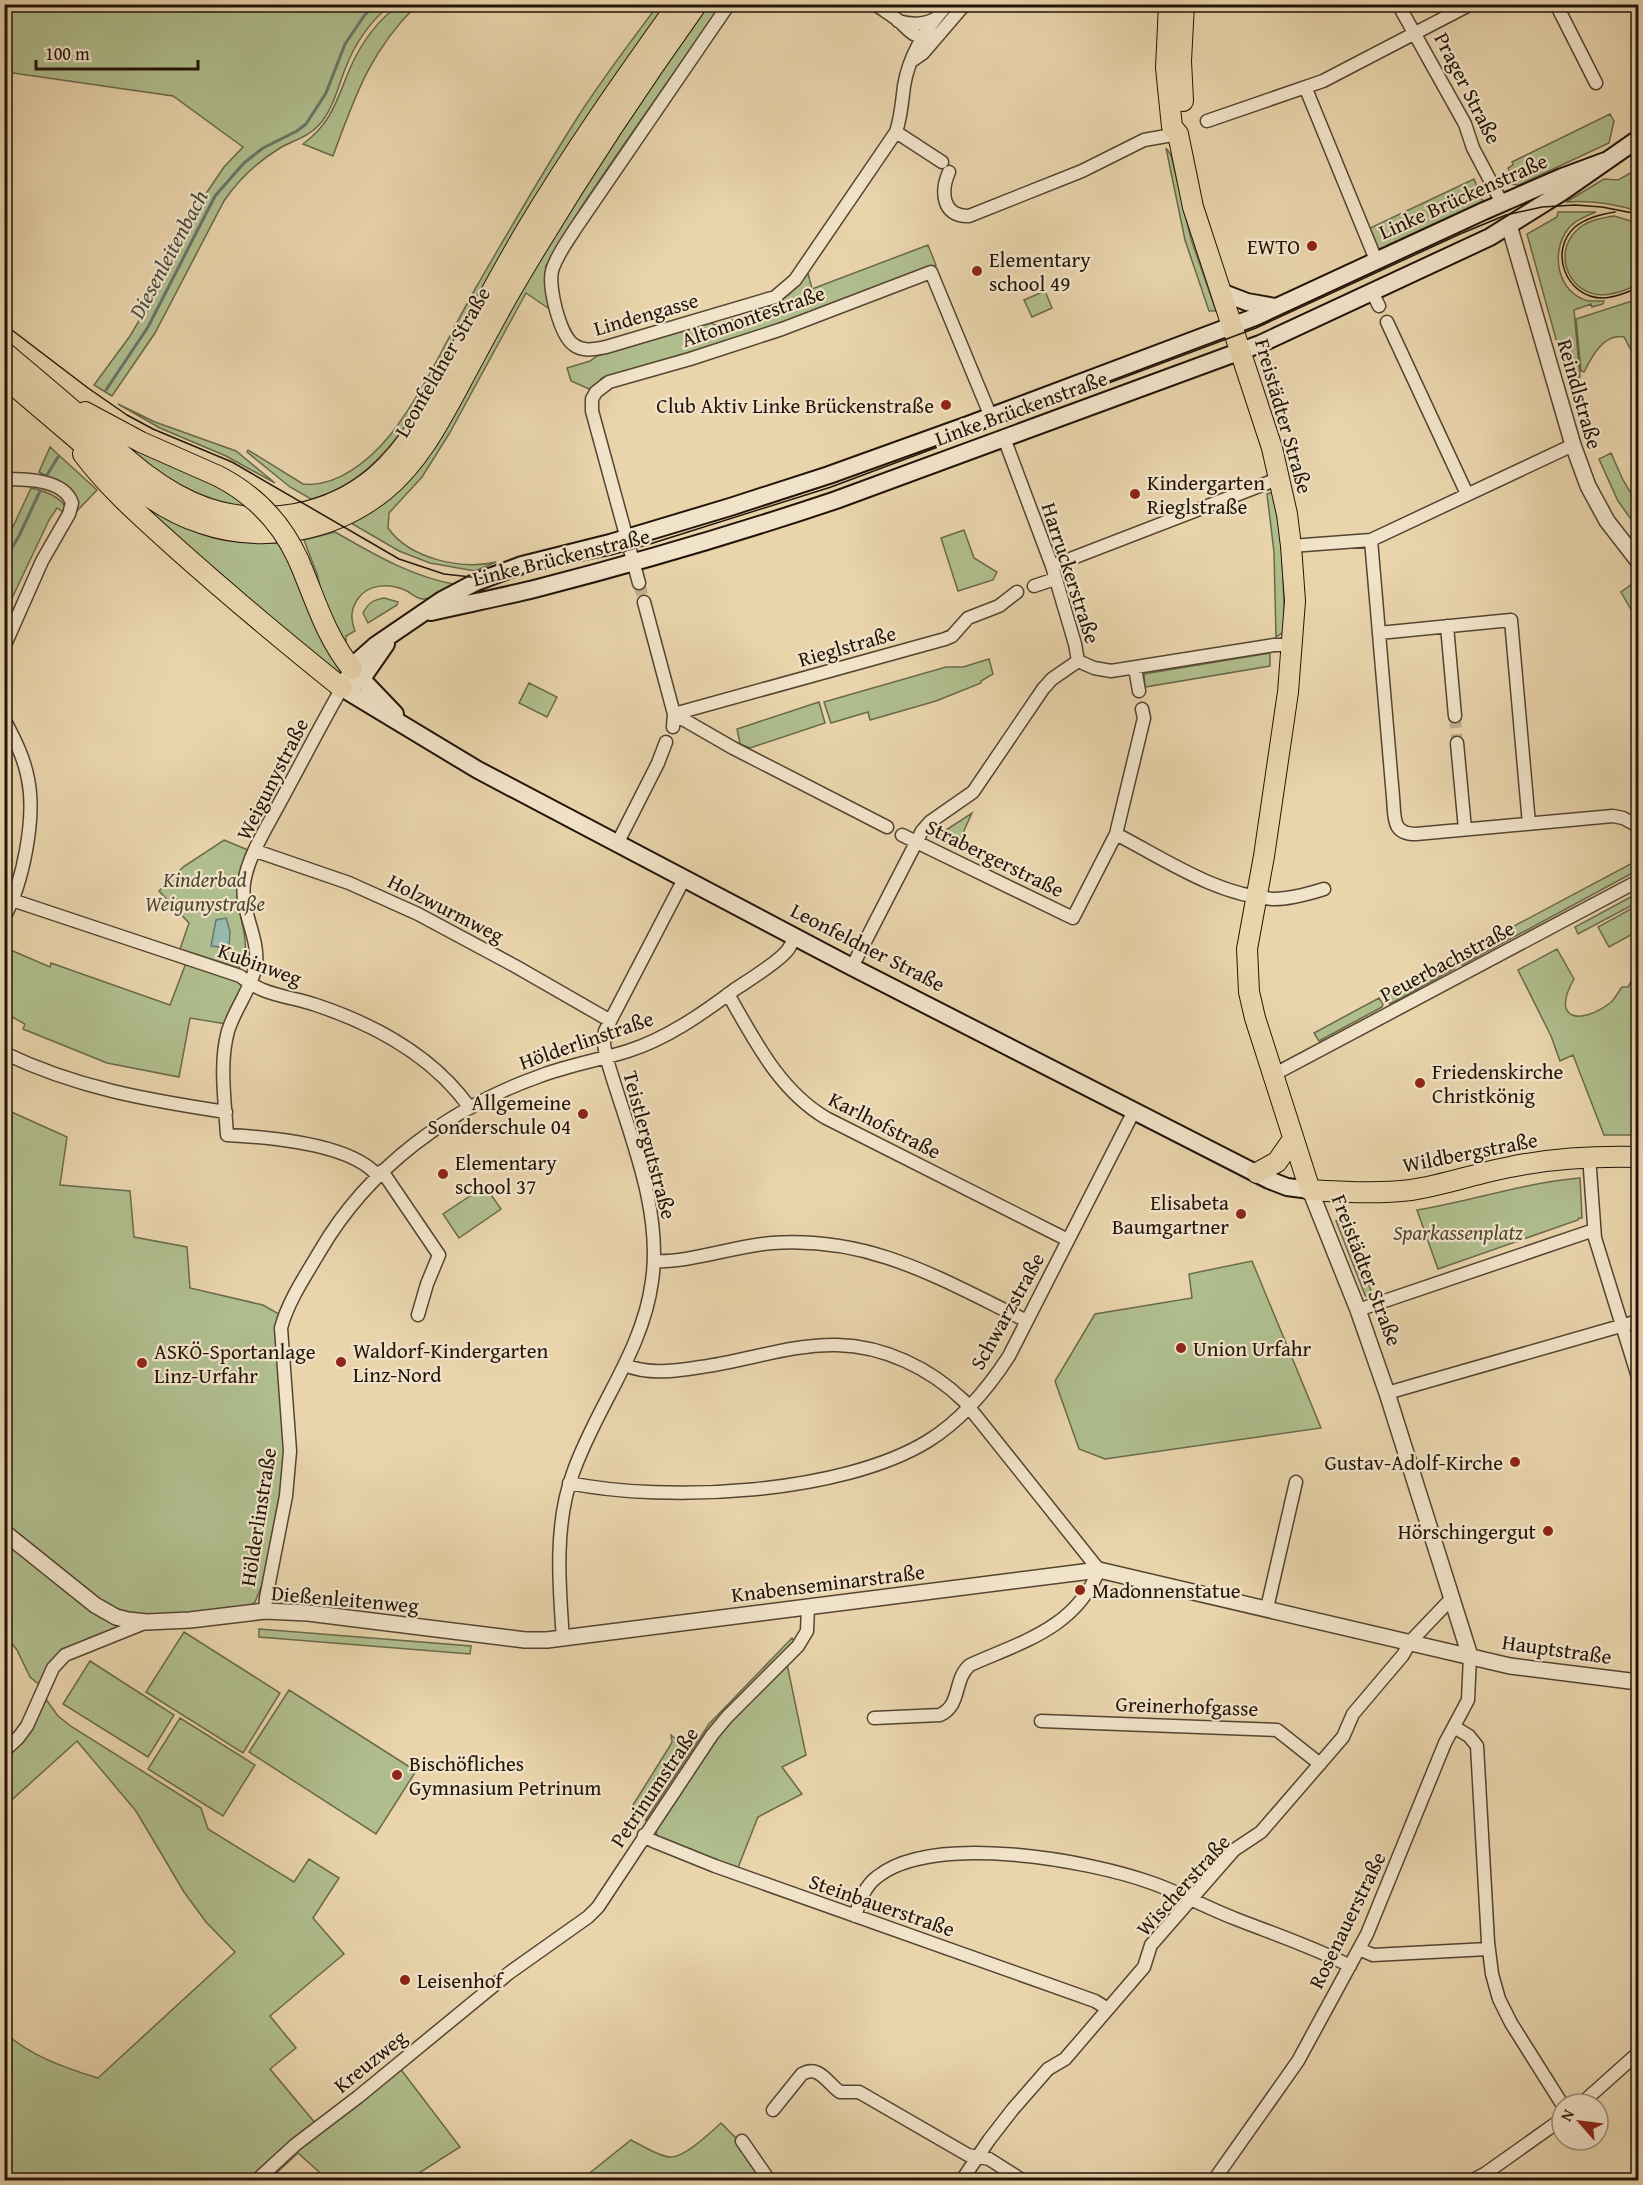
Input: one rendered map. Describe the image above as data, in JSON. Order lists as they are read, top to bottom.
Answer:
{
  "streets": {
    "main road": [
      "Prager Straße",
      "Linke Brückenstraße",
      "Leonfeldner Straße",
      "Freistädter Straße",
      "Wildbergstraße"
    ],
    "street": [
      "Lindengasse",
      "Altomontestraße",
      "Reindlstraße",
      "Harruckerstraße",
      "Rieglstraße",
      "Weigunystraße",
      "Strabergerstraße",
      "Holzwurmweg",
      "Peuerbachstraße",
      "Kubinweg",
      "Hölderlinstraße",
      "Karlhofstraße",
      "Teistlergutstraße",
      "Schwarzstraße",
      "Knabenseminarstraße",
      "Dießenleitenweg",
      "Hauptstraße",
      "Greinerhofgasse",
      "Petrinumstraße",
      "Wischerstraße",
      "Steinbauerstraße",
      "Rosenauerstraße",
      "Kreuzweg"
    ]
  },
  "crossings": [
    ["Prager Straße", "Linke Brückenstraße"],
    ["Prager Straße", "Reindlstraße"],
    ["Linke Brückenstraße", "Altomontestraße"],
    ["Linke Brückenstraße", "Leonfeldner Straße"],
    ["Linke Brückenstraße", "Reindlstraße"],
    ["Linke Brückenstraße", "Freistädter Straße"],
    ["Linke Brückenstraße", "Harruckerstraße"],
    ["Linke Brückenstraße", "Weigunystraße"],
    ["Leonfeldner Straße", "Freistädter Straße"],
    ["Leonfeldner Straße", "Harruckerstraße"],
    ["Leonfeldner Straße", "Weigunystraße"],
    ["Leonfeldner Straße", "Hölderlinstraße"],
    ["Leonfeldner Straße", "Teistlergutstraße"],
    ["Leonfeldner Straße", "Wildbergstraße"],
    ["Leonfeldner Straße", "Schwarzstraße"],
    ["Freistädter Straße", "Peuerbachstraße"],
    ["Freistädter Straße", "Wildbergstraße"],
    ["Freistädter Straße", "Knabenseminarstraße"],
    ["Freistädter Straße", "Hauptstraße"],
    ["Freistädter Straße", "Rosenauerstraße"],
    ["Harruckerstraße", "Strabergerstraße"],
    ["Weigunystraße", "Holzwurmweg"],
    ["Weigunystraße", "Kubinweg"],
    ["Weigunystraße", "Hölderlinstraße"],
    ["Holzwurmweg", "Teistlergutstraße"],
    ["Kubinweg", "Hölderlinstraße"],
    ["Hölderlinstraße", "Karlhofstraße"],
    ["Hölderlinstraße", "Teistlergutstraße"],
    ["Hölderlinstraße", "Dießenleitenweg"],
    ["Karlhofstraße", "Schwarzstraße"],
    ["Teistlergutstraße", "Schwarzstraße"],
    ["Teistlergutstraße", "Knabenseminarstraße"],
    ["Teistlergutstraße", "Dießenleitenweg"],
    ["Knabenseminarstraße", "Dießenleitenweg"],
    ["Knabenseminarstraße", "Hauptstraße"],
    ["Knabenseminarstraße", "Petrinumstraße"],
    ["Knabenseminarstraße", "Wischerstraße"],
    ["Knabenseminarstraße", "Rosenauerstraße"],
    ["Hauptstraße", "Rosenauerstraße"],
    ["Greinerhofgasse", "Wischerstraße"],
    ["Petrinumstraße", "Steinbauerstraße"],
    ["Petrinumstraße", "Kreuzweg"],
    ["Wischerstraße", "Steinbauerstraße"]
  ],
  "water": ["Diesenleitenbach"],
  "parks": ["Kinderbad Weigunystraße", "Sparkassenplatz"],
  "places": [
    "EWTO",
    "Elementary school 49",
    "Club Aktiv Linke Brückenstraße",
    "Kindergarten Rieglstraße",
    "Friedenskirche Christkönig",
    "Allgemeine Sonderschule 04",
    "Elementary school 37",
    "Elisabeta Baumgartner",
    "Union Urfahr",
    "Waldorf-Kindergarten Linz-Nord",
    "ASKÖ-Sportanlage Linz-Urfahr",
    "Gustav-Adolf-Kirche",
    "Hörschingergut",
    "Madonnenstatue",
    "Bischöfliches Gymnasium Petrinum",
    "Leisenhof"
  ],
  "scale_bar": "100 m",
  "north": "top left"
}
